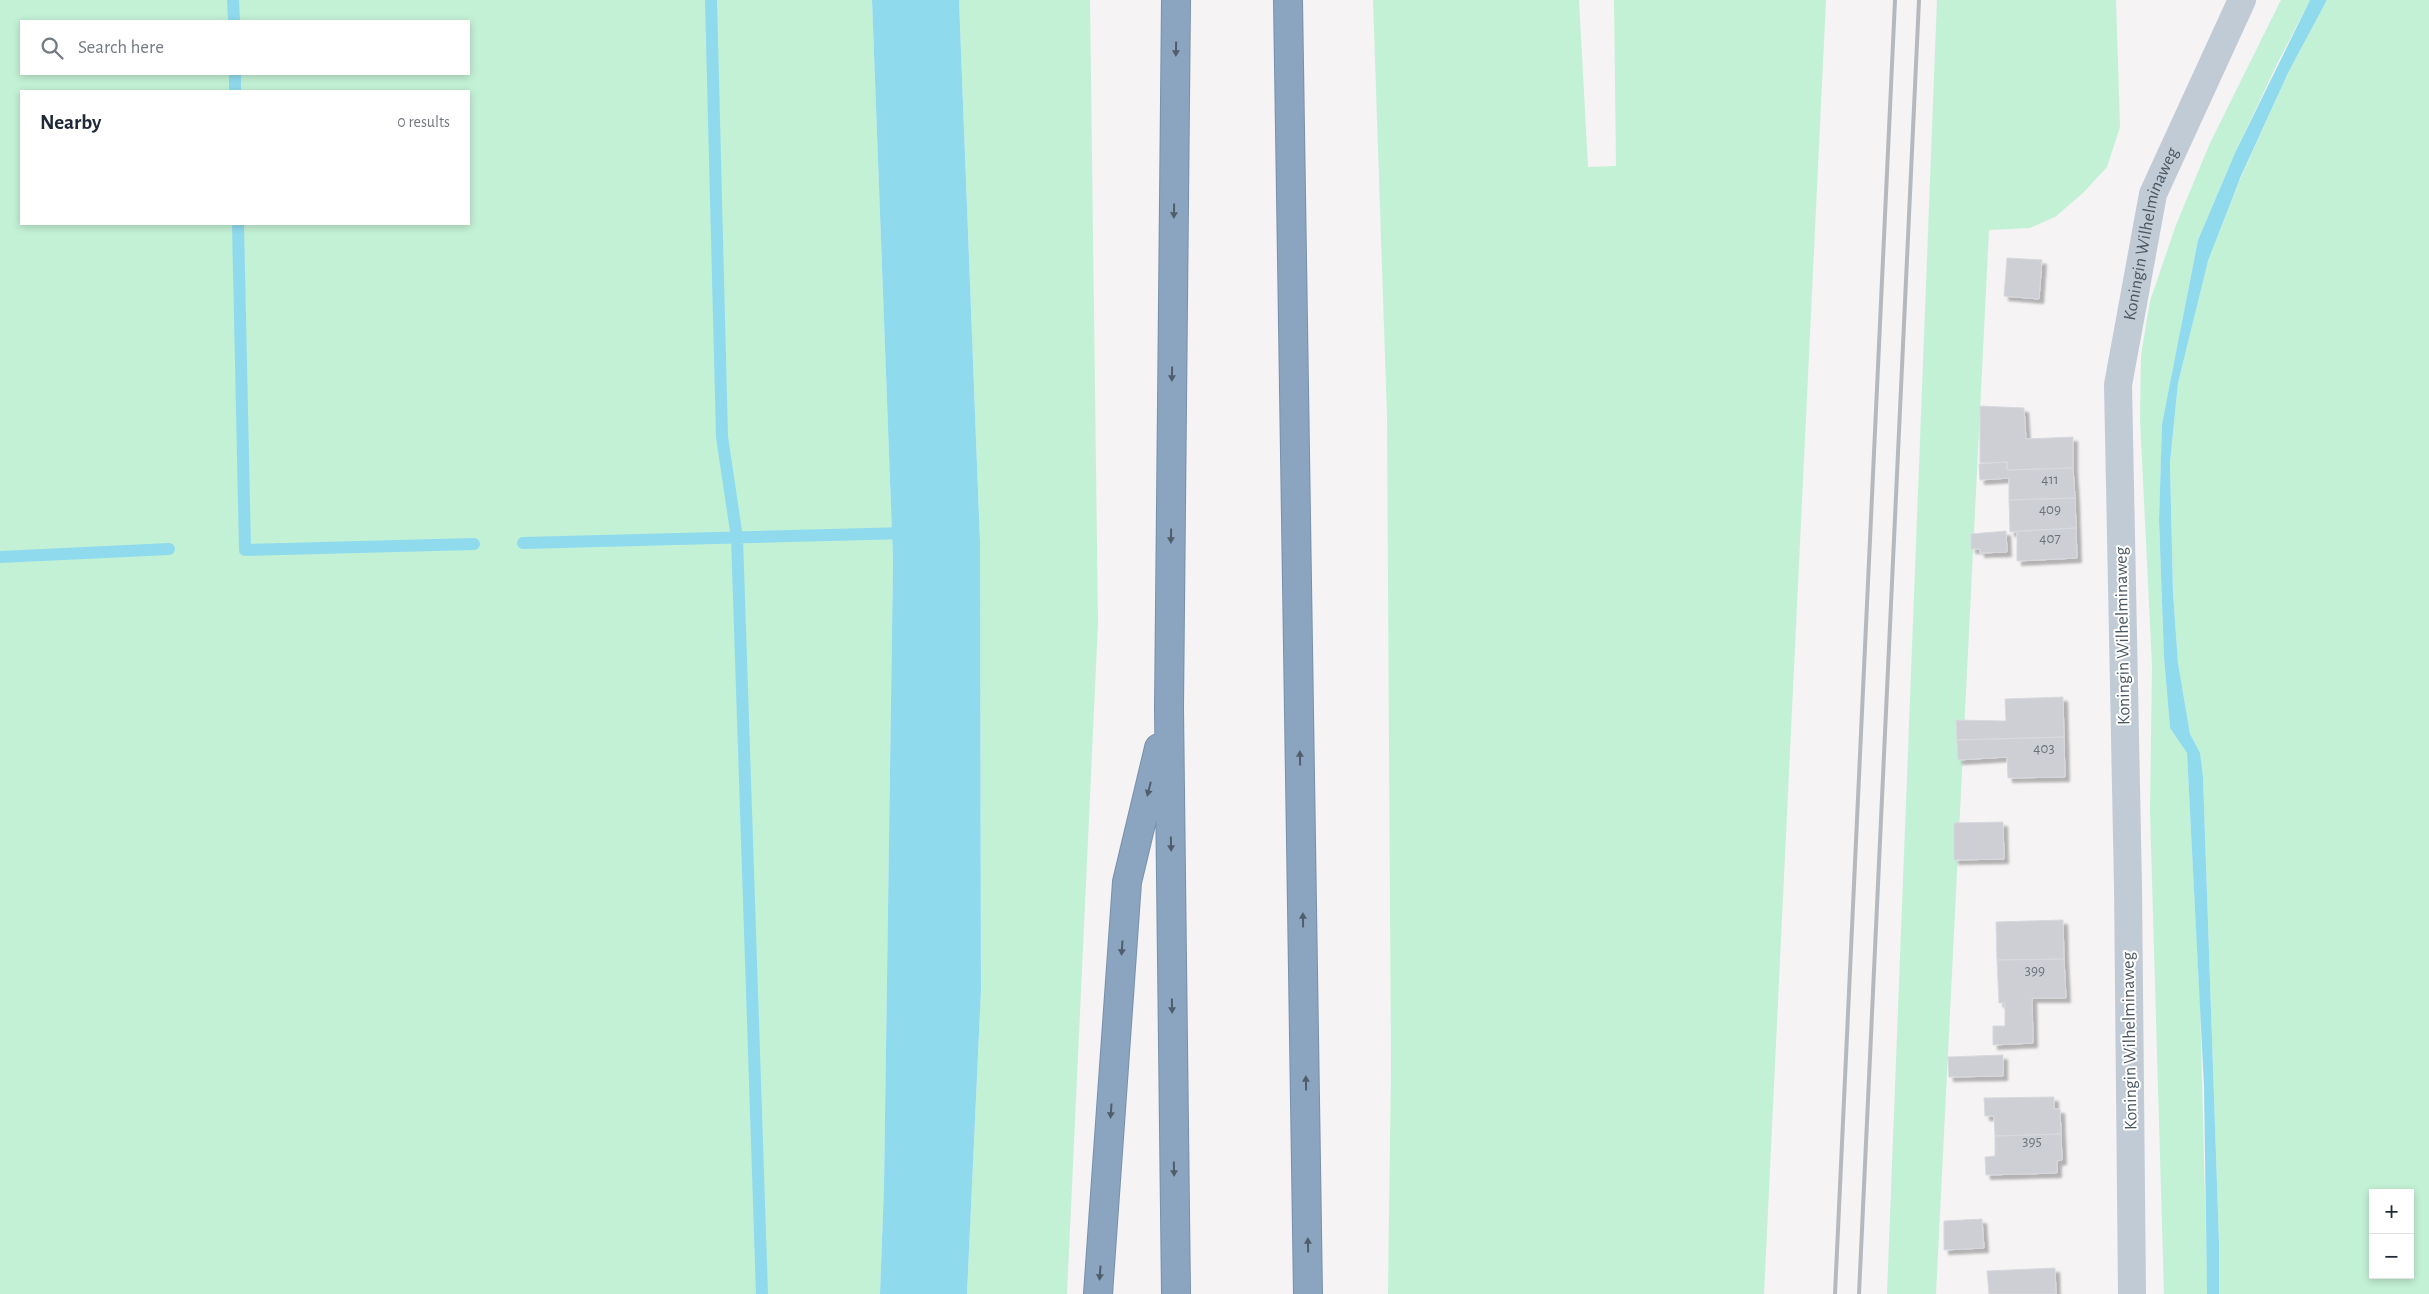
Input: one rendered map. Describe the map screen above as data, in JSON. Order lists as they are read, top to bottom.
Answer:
{
  "streets": {
    "main road": ["Koningin Wilhelminaweg"]
  },
  "house_numbers": [
    "411",
    "409",
    "407",
    "403",
    "399",
    "395"
  ],
  "page": {
    "search": "Search here",
    "heading": ["Nearby", "0 results"],
    "map_buttons": ["+", "−"]
  }
}
